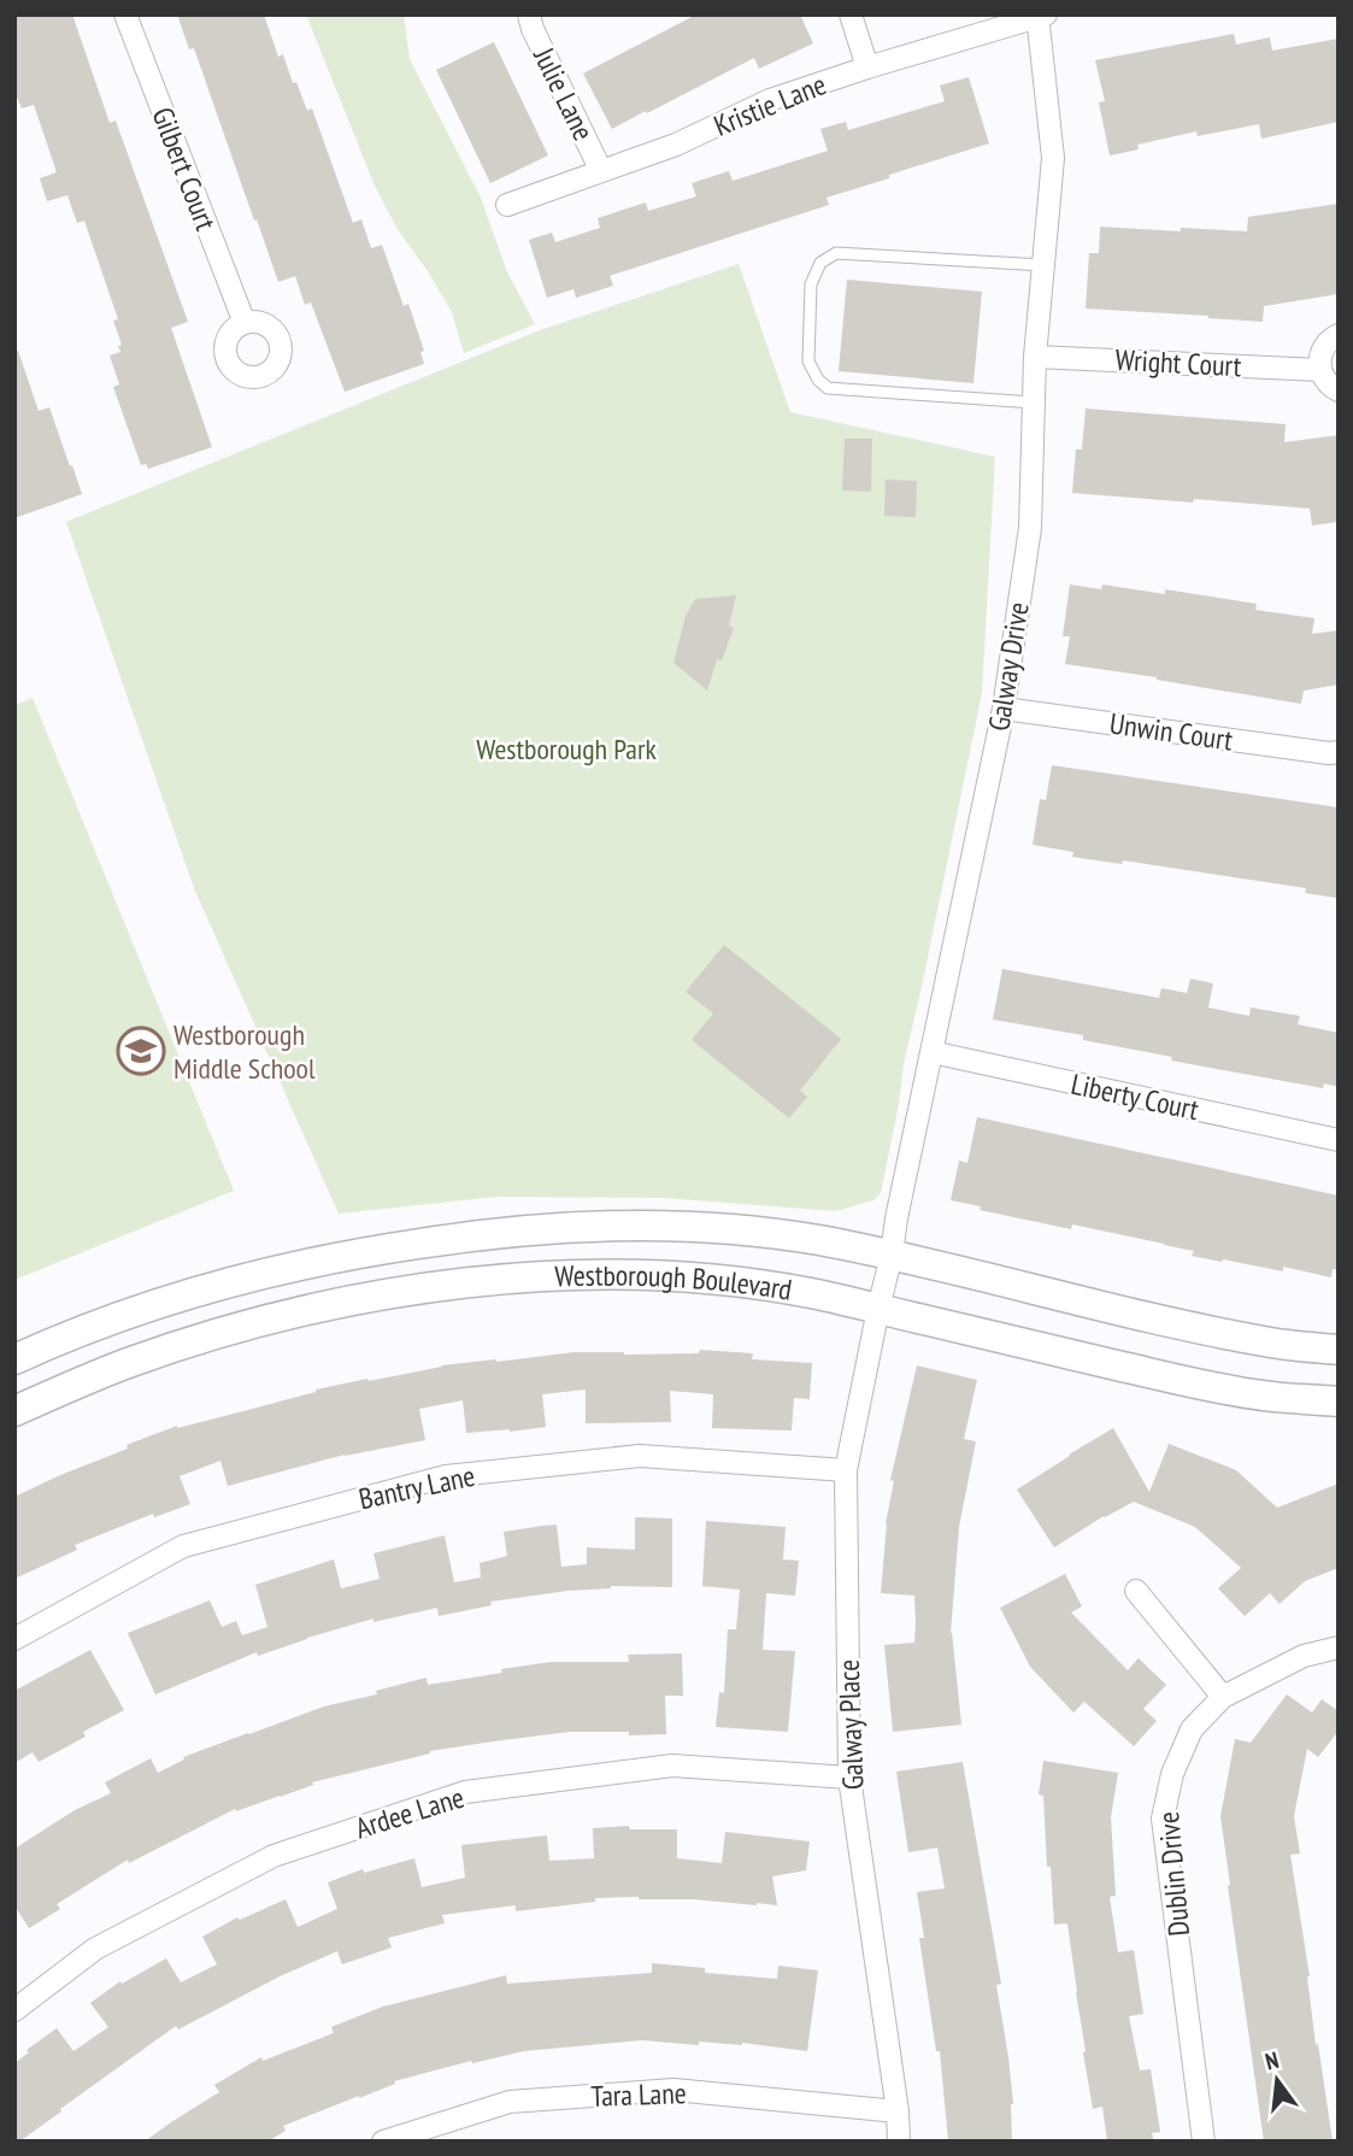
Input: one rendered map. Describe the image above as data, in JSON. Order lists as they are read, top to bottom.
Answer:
{
  "streets": {
    "main road": ["Westborough Boulevard"],
    "street": [
      "Julie Lane",
      "Kristie Lane",
      "Gilbert Court",
      "Wright Court",
      "Galway Drive",
      "Unwin Court",
      "Liberty Court",
      "Bantry Lane",
      "Galway Place",
      "Ardee Lane",
      "Dublin Drive",
      "Tara Lane"
    ]
  },
  "crossings": [
    ["Julie Lane", "Kristie Lane"],
    ["Kristie Lane", "Galway Drive"],
    ["Wright Court", "Galway Drive"],
    ["Galway Drive", "Unwin Court"],
    ["Galway Drive", "Liberty Court"],
    ["Galway Drive", "Westborough Boulevard"],
    ["Galway Drive", "Galway Place"],
    ["Westborough Boulevard", "Galway Place"],
    ["Bantry Lane", "Galway Place"],
    ["Galway Place", "Ardee Lane"],
    ["Galway Place", "Tara Lane"]
  ],
  "parks": ["Westborough Park"],
  "places": {
    "school or university": ["Westborough Middle School"]
  },
  "north": "top"
}
